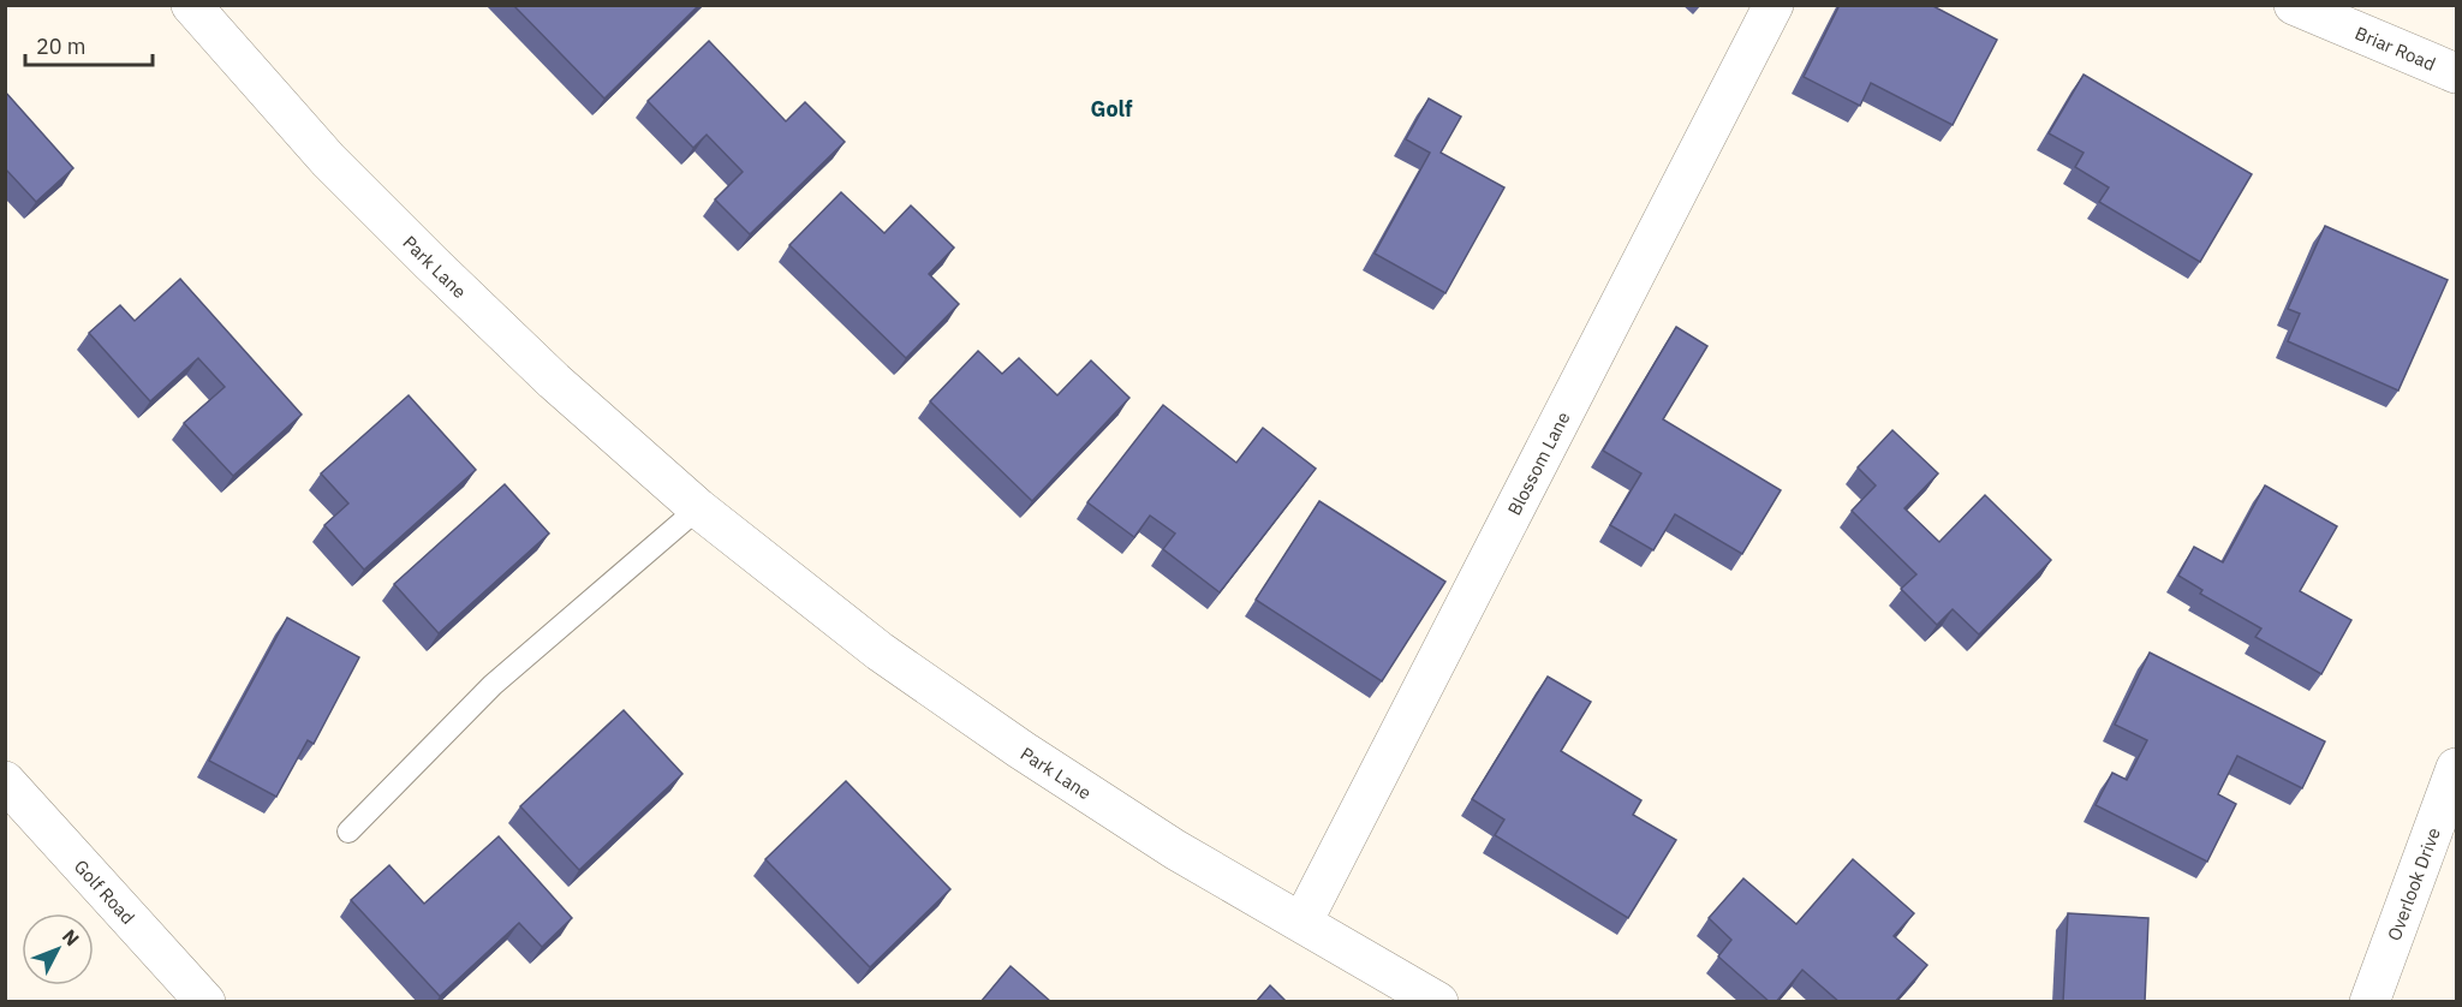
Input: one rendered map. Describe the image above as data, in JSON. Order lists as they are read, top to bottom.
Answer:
{
  "streets": {
    "street": [
      "Briar Road",
      "Park Lane",
      "Blossom Lane",
      "Overlook Drive",
      "Golf Road"
    ]
  },
  "crossings": [
    ["Park Lane", "Blossom Lane"]
  ],
  "districts": ["Golf"],
  "scale_bar": "20 m",
  "north": "top right"
}
